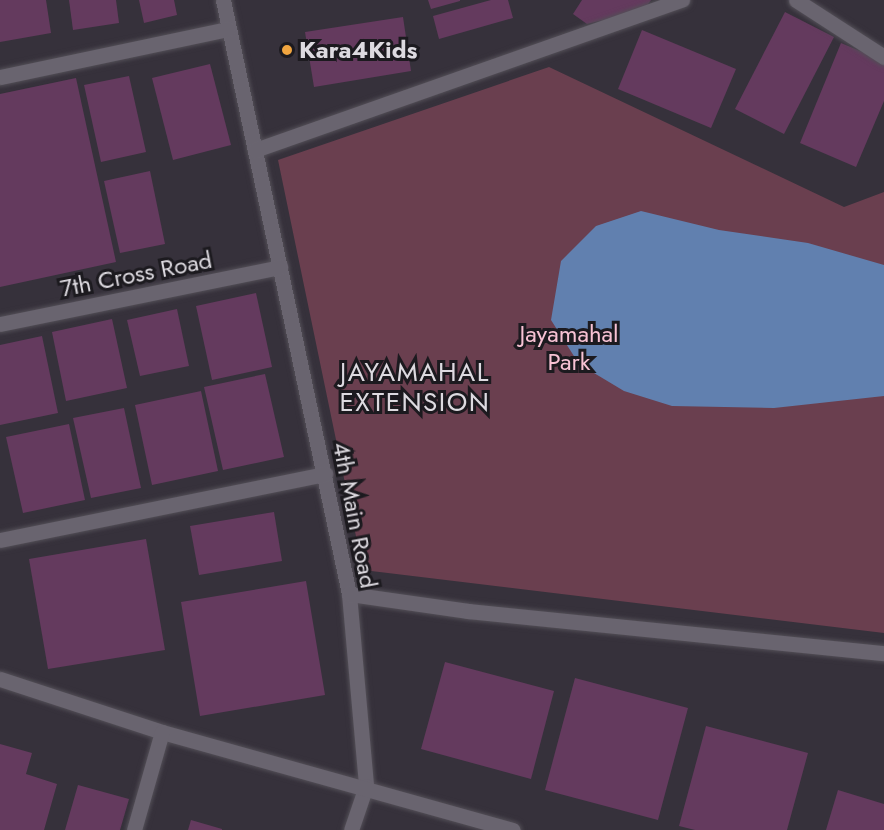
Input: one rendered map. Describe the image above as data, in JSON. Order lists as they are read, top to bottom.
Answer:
{
  "streets": {
    "street": ["7th Cross Road", "4th Main Road"]
  },
  "crossings": [
    ["7th Cross Road", "4th Main Road"]
  ],
  "districts": ["JAYAMAHAL EXTENSION"],
  "parks": ["Jayamahal Park"],
  "places": ["Kara4Kids"]
}
